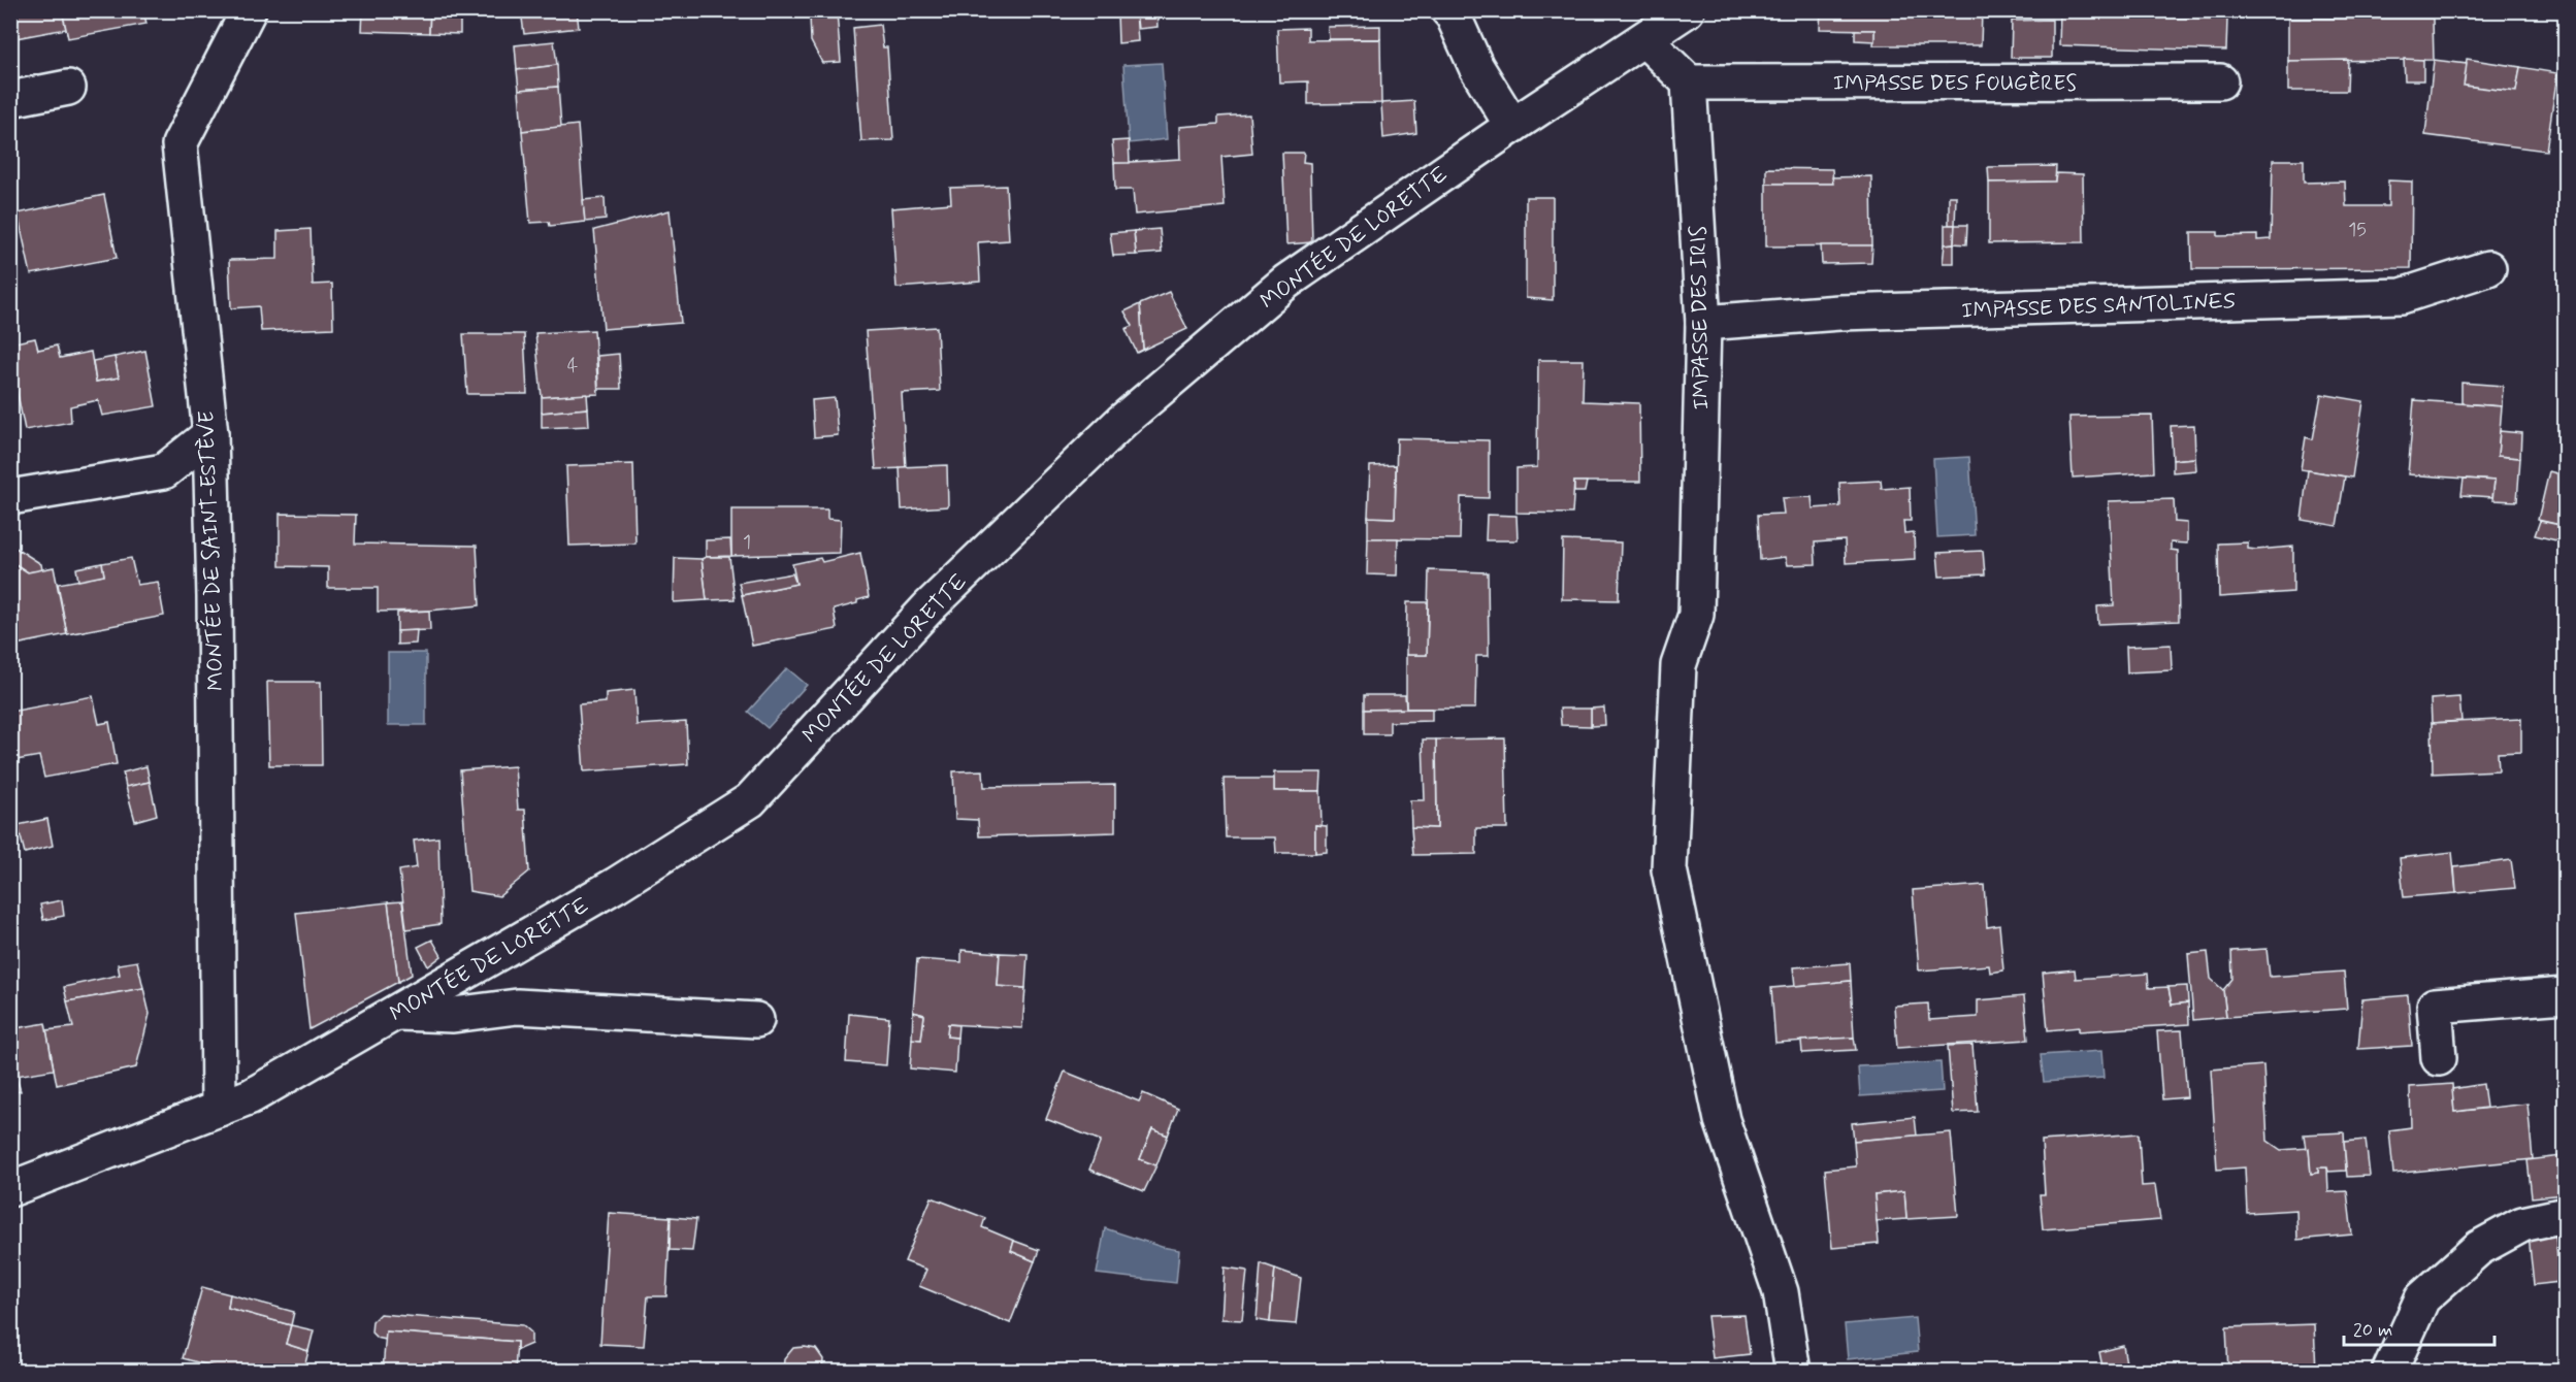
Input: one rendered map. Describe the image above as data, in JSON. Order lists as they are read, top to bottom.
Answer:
{
  "streets": {
    "street": [
      "IMPASSE DES FOUGÈRES",
      "MONTÉE DE LORETTE",
      "IMPASSE DES SANTOLINES",
      "IMPASSE DES IRIS",
      "MONTÉE DE SAINT-ESTÈVE"
    ]
  },
  "crossings": [
    ["IMPASSE DES FOUGÈRES", "IMPASSE DES IRIS"],
    ["MONTÉE DE LORETTE", "MONTÉE DE SAINT-ESTÈVE"],
    ["IMPASSE DES SANTOLINES", "IMPASSE DES IRIS"]
  ],
  "house_numbers": ["15", "4", "1"],
  "scale_bar": "20 m"
}
